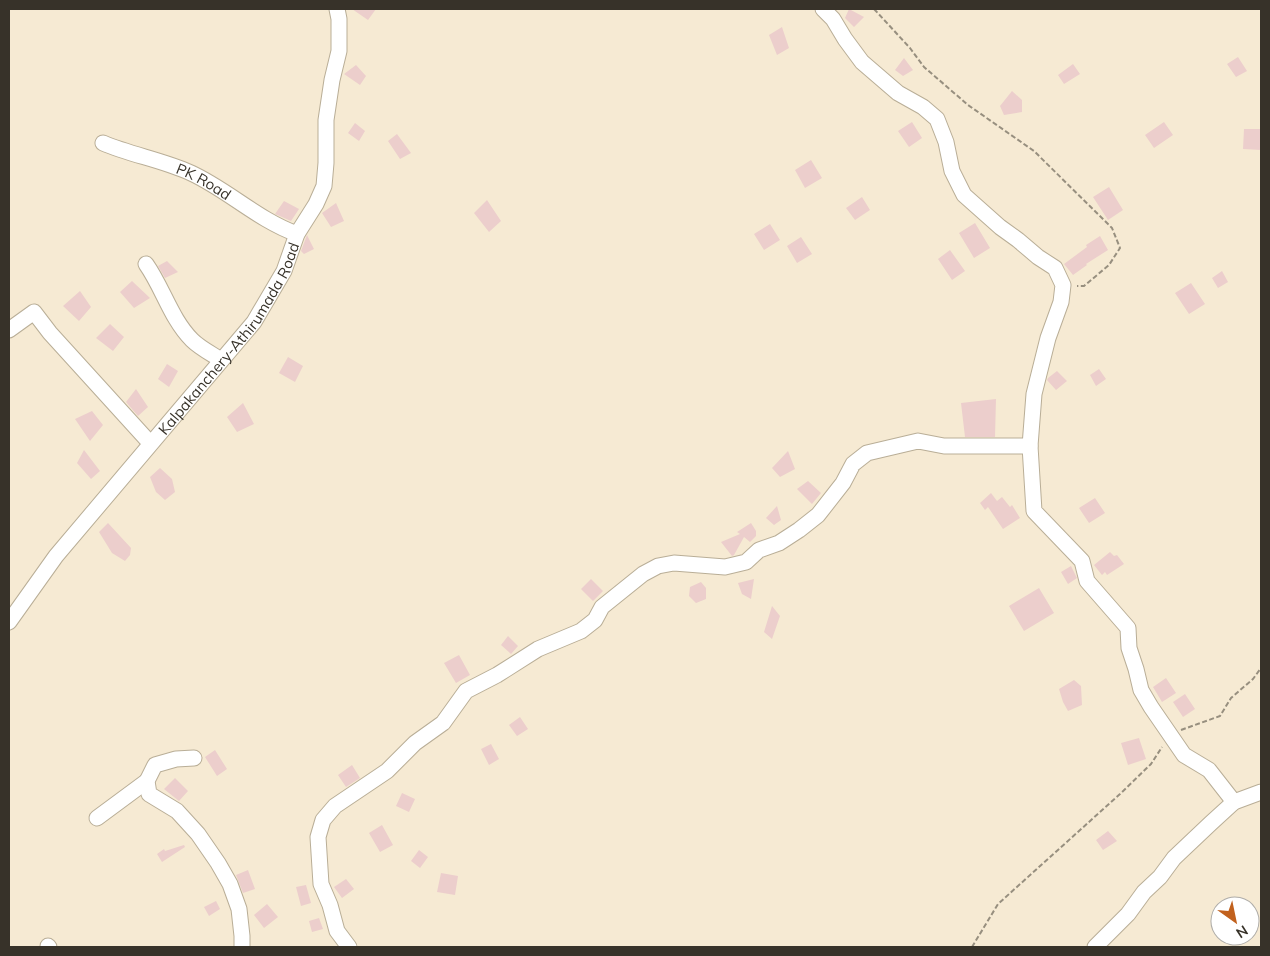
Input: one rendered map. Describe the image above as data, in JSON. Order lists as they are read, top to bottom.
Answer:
{
  "streets": {
    "street": ["PK Road", "Kalpakanchery-Athirumada Road"]
  },
  "crossings": [
    ["PK Road", "Kalpakanchery-Athirumada Road"]
  ],
  "north": "bottom right"
}
